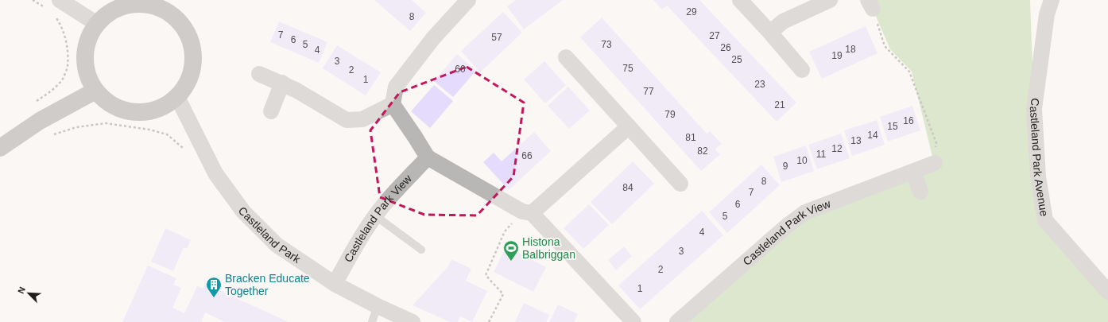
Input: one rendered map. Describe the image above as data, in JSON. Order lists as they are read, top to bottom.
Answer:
{
  "streets": {
    "street": ["Castleland Park Avenue", "Castleland Park View", "Castleland Park"]
  },
  "crossings": [
    ["Castleland Park View", "Castleland Park"]
  ],
  "places": {
    "sports": ["Histona Balbriggan"],
    "building": ["Bracken Educate Together"]
  },
  "house_numbers": [
    "29",
    "8",
    "7",
    "27",
    "57",
    "6",
    "5",
    "73",
    "26",
    "18",
    "4",
    "19",
    "25",
    "3",
    "75",
    "60",
    "2",
    "1",
    "23",
    "77",
    "21",
    "79",
    "16",
    "15",
    "14",
    "81",
    "13",
    "12",
    "82",
    "11",
    "66",
    "10",
    "9",
    "8",
    "84",
    "7",
    "6",
    "5",
    "4",
    "3",
    "2",
    "1"
  ],
  "north": "top left"
}
